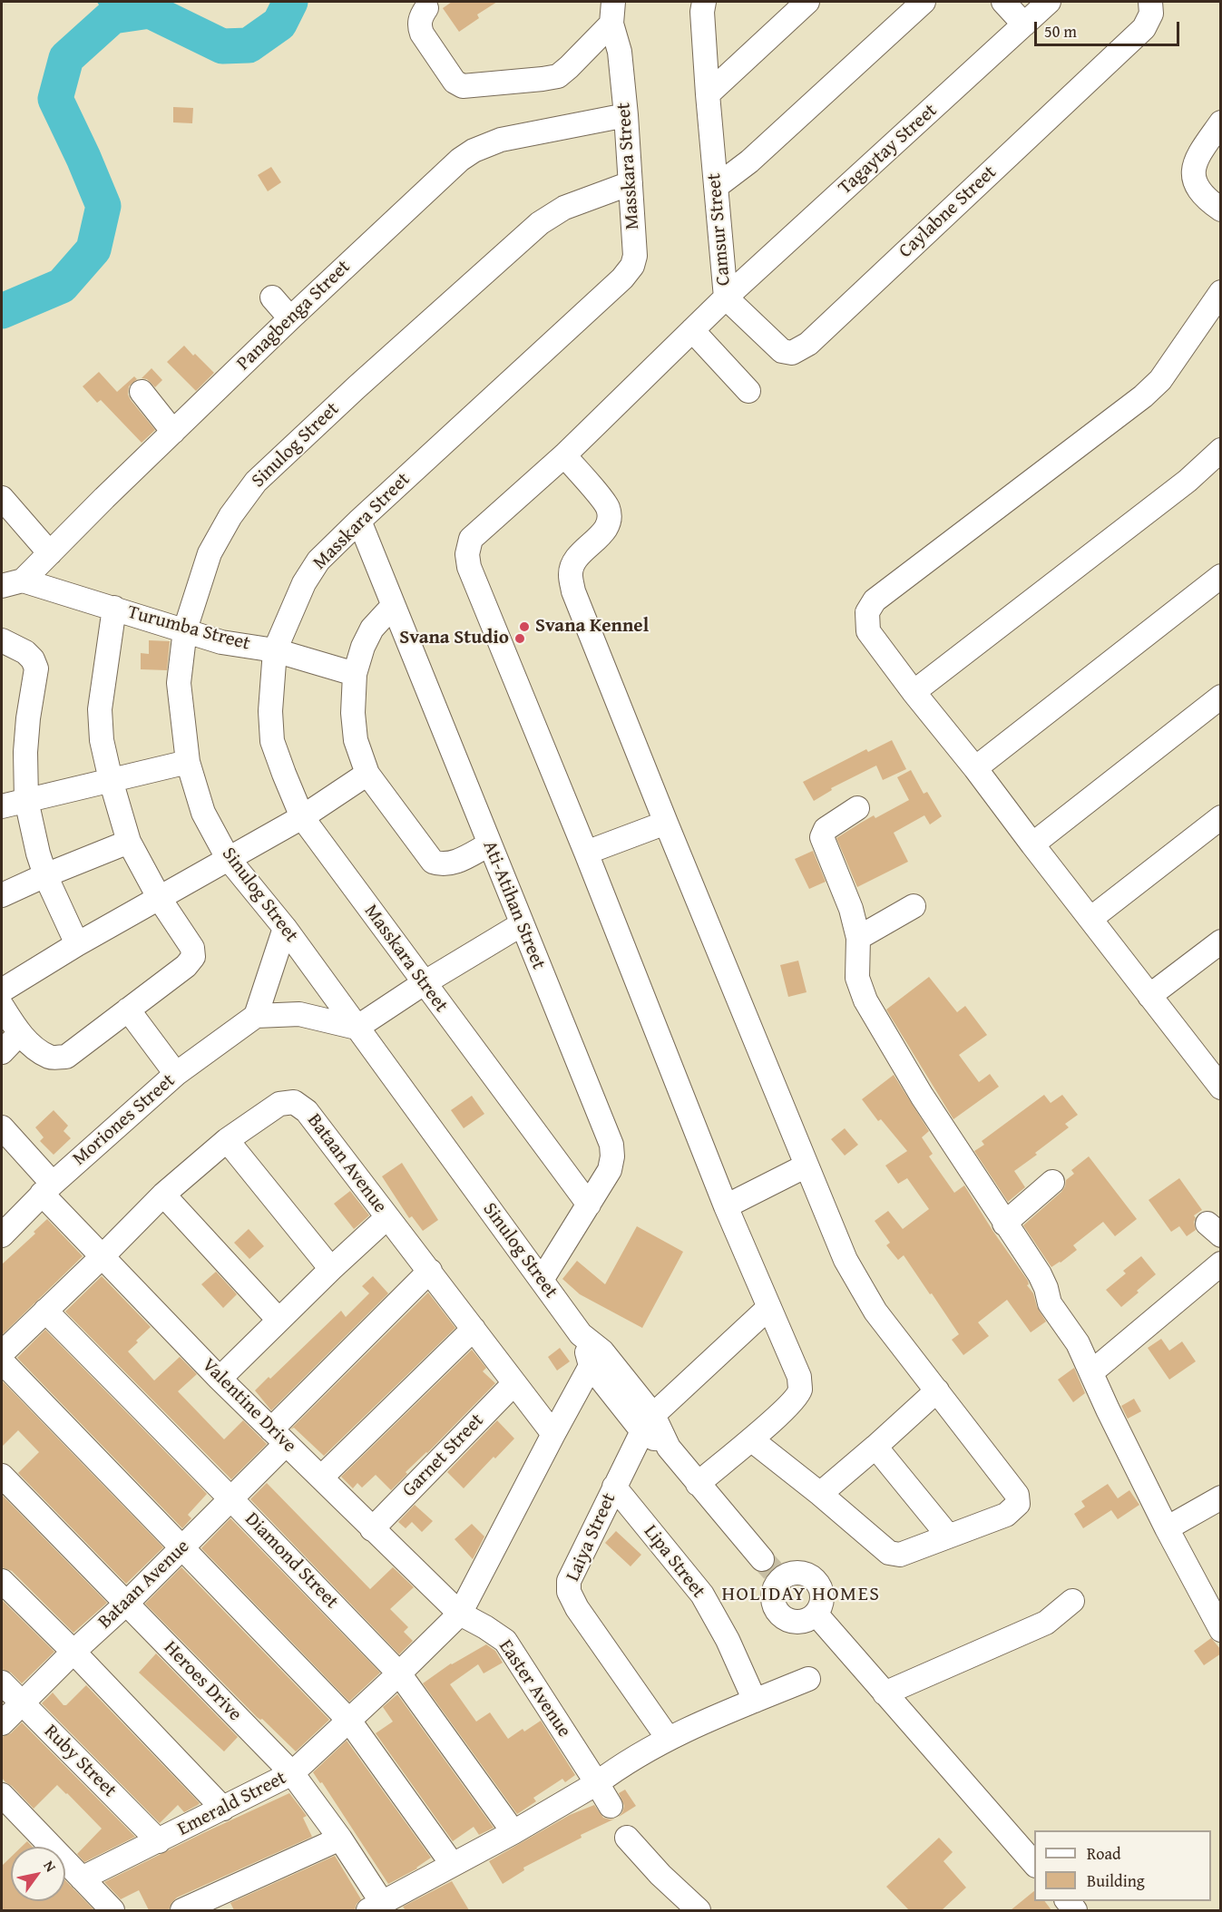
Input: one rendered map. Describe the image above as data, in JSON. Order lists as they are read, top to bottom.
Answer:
{
  "streets": {
    "street": [
      "Tagaytay Street",
      "Masskara Street",
      "Caylabne Street",
      "Camsur Street",
      "Panagbenga Street",
      "Sinulog Street",
      "Turumba Street",
      "Ati-Atihan Street",
      "Moriones Street",
      "Bataan Avenue",
      "Valentine Drive",
      "Garnet Street",
      "Laiya Street",
      "Diamond Street",
      "Lipa Street",
      "Heroes Drive",
      "Easter Avenue",
      "Ruby Street",
      "Emerald Street"
    ]
  },
  "crossings": [
    ["Tagaytay Street", "Caylabne Street"],
    ["Tagaytay Street", "Camsur Street"],
    ["Masskara Street", "Panagbenga Street"],
    ["Masskara Street", "Sinulog Street"],
    ["Masskara Street", "Turumba Street"],
    ["Masskara Street", "Ati-Atihan Street"],
    ["Caylabne Street", "Camsur Street"],
    ["Panagbenga Street", "Turumba Street"],
    ["Sinulog Street", "Turumba Street"],
    ["Sinulog Street", "Ati-Atihan Street"],
    ["Moriones Street", "Valentine Drive"],
    ["Bataan Avenue", "Valentine Drive"],
    ["Bataan Avenue", "Garnet Street"],
    ["Bataan Avenue", "Diamond Street"],
    ["Bataan Avenue", "Heroes Drive"],
    ["Bataan Avenue", "Ruby Street"],
    ["Valentine Drive", "Garnet Street"],
    ["Valentine Drive", "Easter Avenue"],
    ["Valentine Drive", "Emerald Street"],
    ["Laiya Street", "Lipa Street"],
    ["Diamond Street", "Emerald Street"],
    ["Heroes Drive", "Emerald Street"],
    ["Easter Avenue", "Emerald Street"],
    ["Ruby Street", "Emerald Street"]
  ],
  "districts": ["HOLIDAY HOMES"],
  "places": ["Svana Kennel", "Svana Studio"],
  "legend": ["Road", "Building"],
  "scale_bar": "50 m",
  "north": "top right"
}
